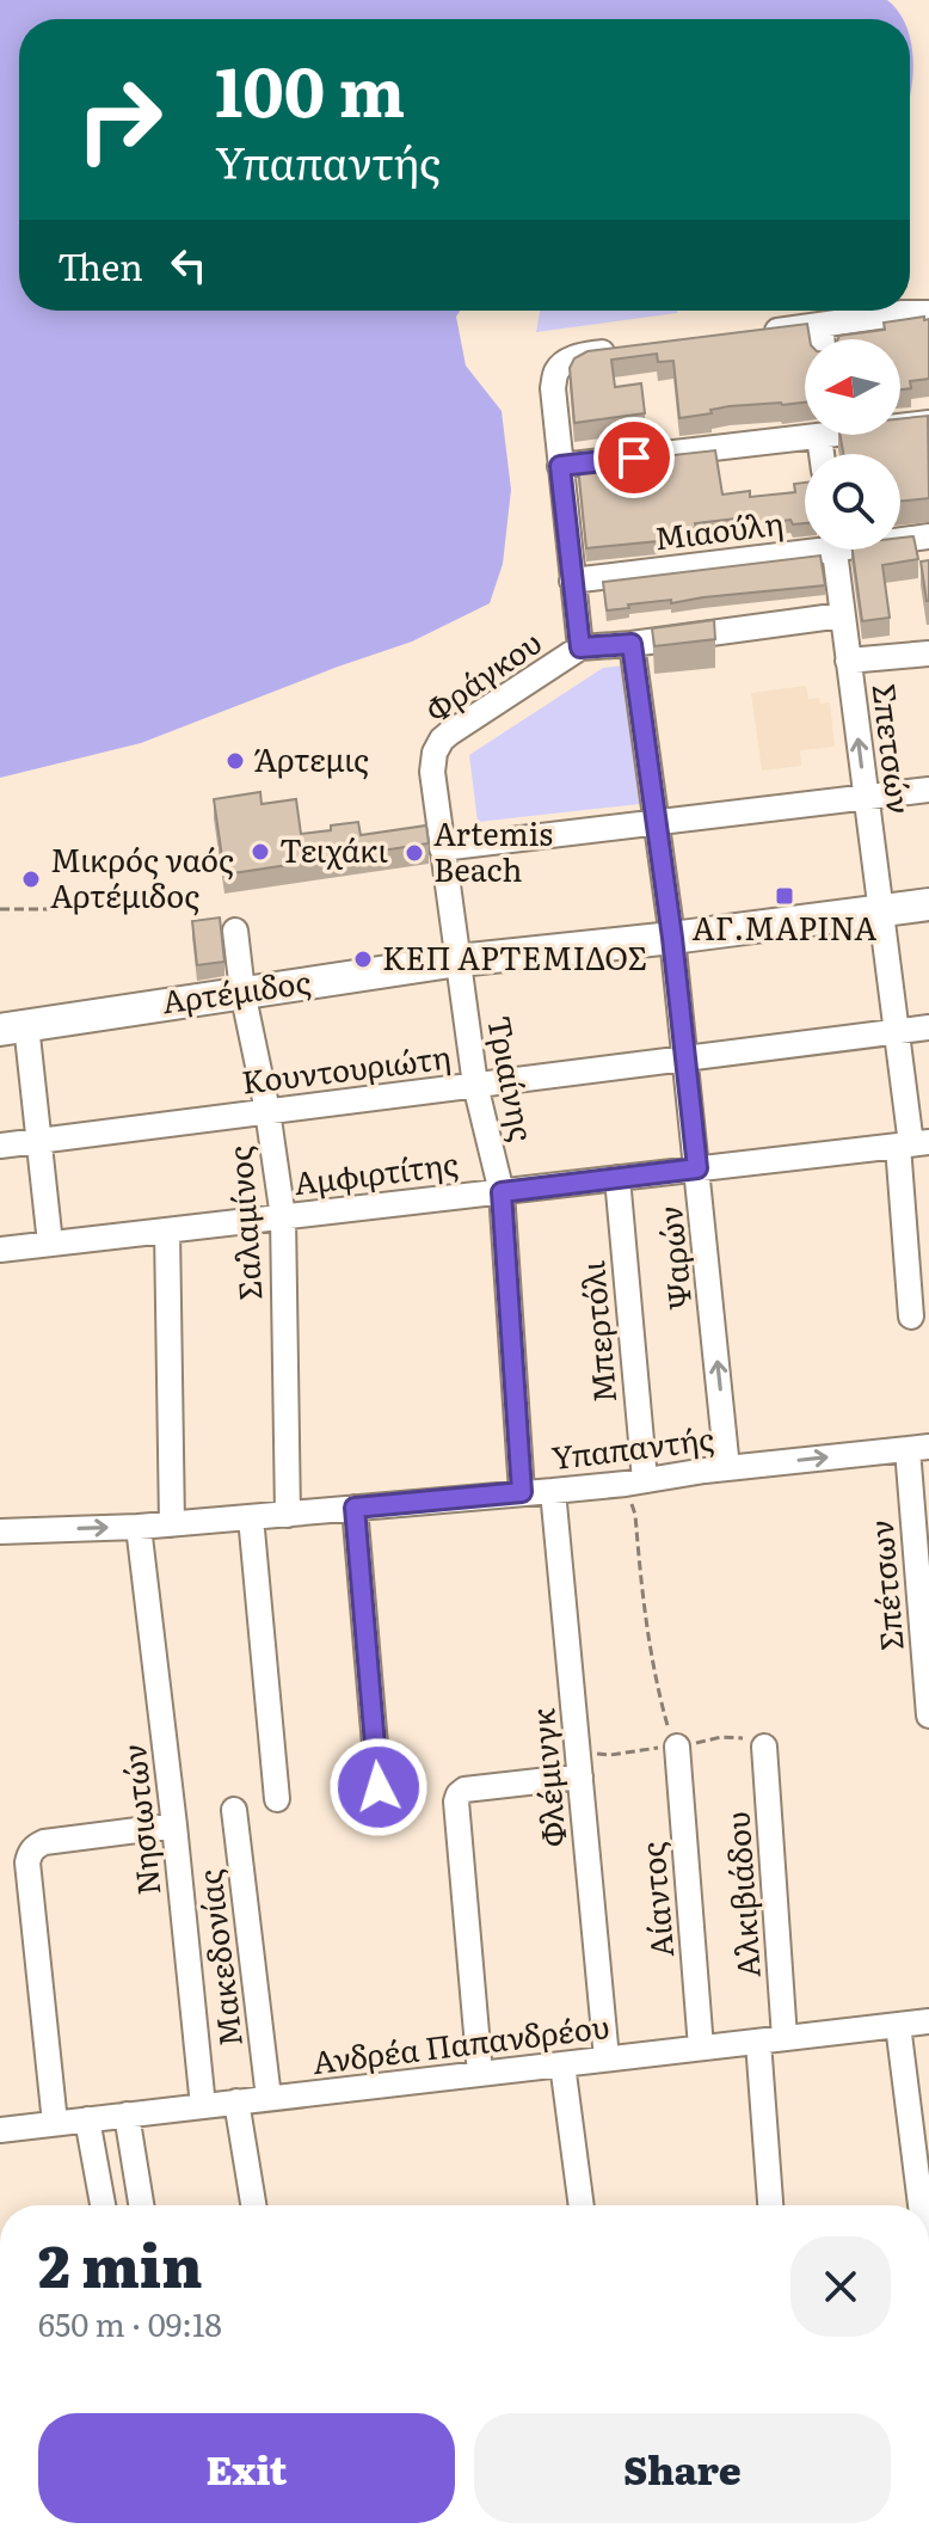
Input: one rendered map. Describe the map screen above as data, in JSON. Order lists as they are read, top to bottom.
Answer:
{
  "streets": {
    "main road": ["Αρτέμιδος"],
    "street": [
      "Μιαούλη",
      "Φράγκου",
      "Σπετσών",
      "Κουντουριώτη",
      "Τριαίνης",
      "Αμφιρτίτης",
      "Σαλαμίνος",
      "Ψαρών",
      "Μπερτόλι",
      "Υπαπαντής",
      "Σπέτσων",
      "Φλέμινγκ",
      "Νησιωτών",
      "Αλκιβιάδου",
      "Αίαντος",
      "Μακεδονίας",
      "Ανδρέα Παπανδρέου"
    ]
  },
  "crossings": [
    ["Μιαούλη", "Φράγκου"],
    ["Φράγκου", "Τριαίνης"],
    ["Σπετσών", "Αρτέμιδος"],
    ["Σπετσών", "Κουντουριώτη"],
    ["Σπετσών", "Αμφιρτίτης"],
    ["Αρτέμιδος", "Τριαίνης"],
    ["Αρτέμιδος", "Σαλαμίνος"],
    ["Αρτέμιδος", "Ψαρών"],
    ["Κουντουριώτη", "Τριαίνης"],
    ["Κουντουριώτη", "Σαλαμίνος"],
    ["Κουντουριώτη", "Ψαρών"],
    ["Τριαίνης", "Αμφιρτίτης"],
    ["Τριαίνης", "Υπαπαντής"],
    ["Αμφιρτίτης", "Σαλαμίνος"],
    ["Αμφιρτίτης", "Ψαρών"],
    ["Αμφιρτίτης", "Μπερτόλι"],
    ["Σαλαμίνος", "Υπαπαντής"],
    ["Ψαρών", "Υπαπαντής"],
    ["Μπερτόλι", "Υπαπαντής"],
    ["Υπαπαντής", "Σπέτσων"],
    ["Υπαπαντής", "Φλέμινγκ"],
    ["Υπαπαντής", "Νησιωτών"],
    ["Φλέμινγκ", "Ανδρέα Παπανδρέου"],
    ["Νησιωτών", "Ανδρέα Παπανδρέου"],
    ["Αλκιβιάδου", "Ανδρέα Παπανδρέου"],
    ["Αίαντος", "Ανδρέα Παπανδρέου"],
    ["Μακεδονίας", "Ανδρέα Παπανδρέου"]
  ],
  "one_way": ["Ψαρών", "Υπαπαντής"],
  "places": {
    "other": [
      "Άρτεμις",
      "Τειχάκι",
      "Artemis Beach",
      "Μικρός ναός Αρτέμιδος",
      "ΚΕΠ ΑΡΤΕΜΙΔΟΣ"
    ],
    "transit": ["ΑΓ.ΜΑΡΙΝΑ"]
  },
  "north": "left",
  "page": {
    "turn": ["100 m", "Υπαπαντής"],
    "then": "Then",
    "heading": ["2 min", "650 m · 09:18"],
    "buttons": ["Exit", "Share"]
  }
}
